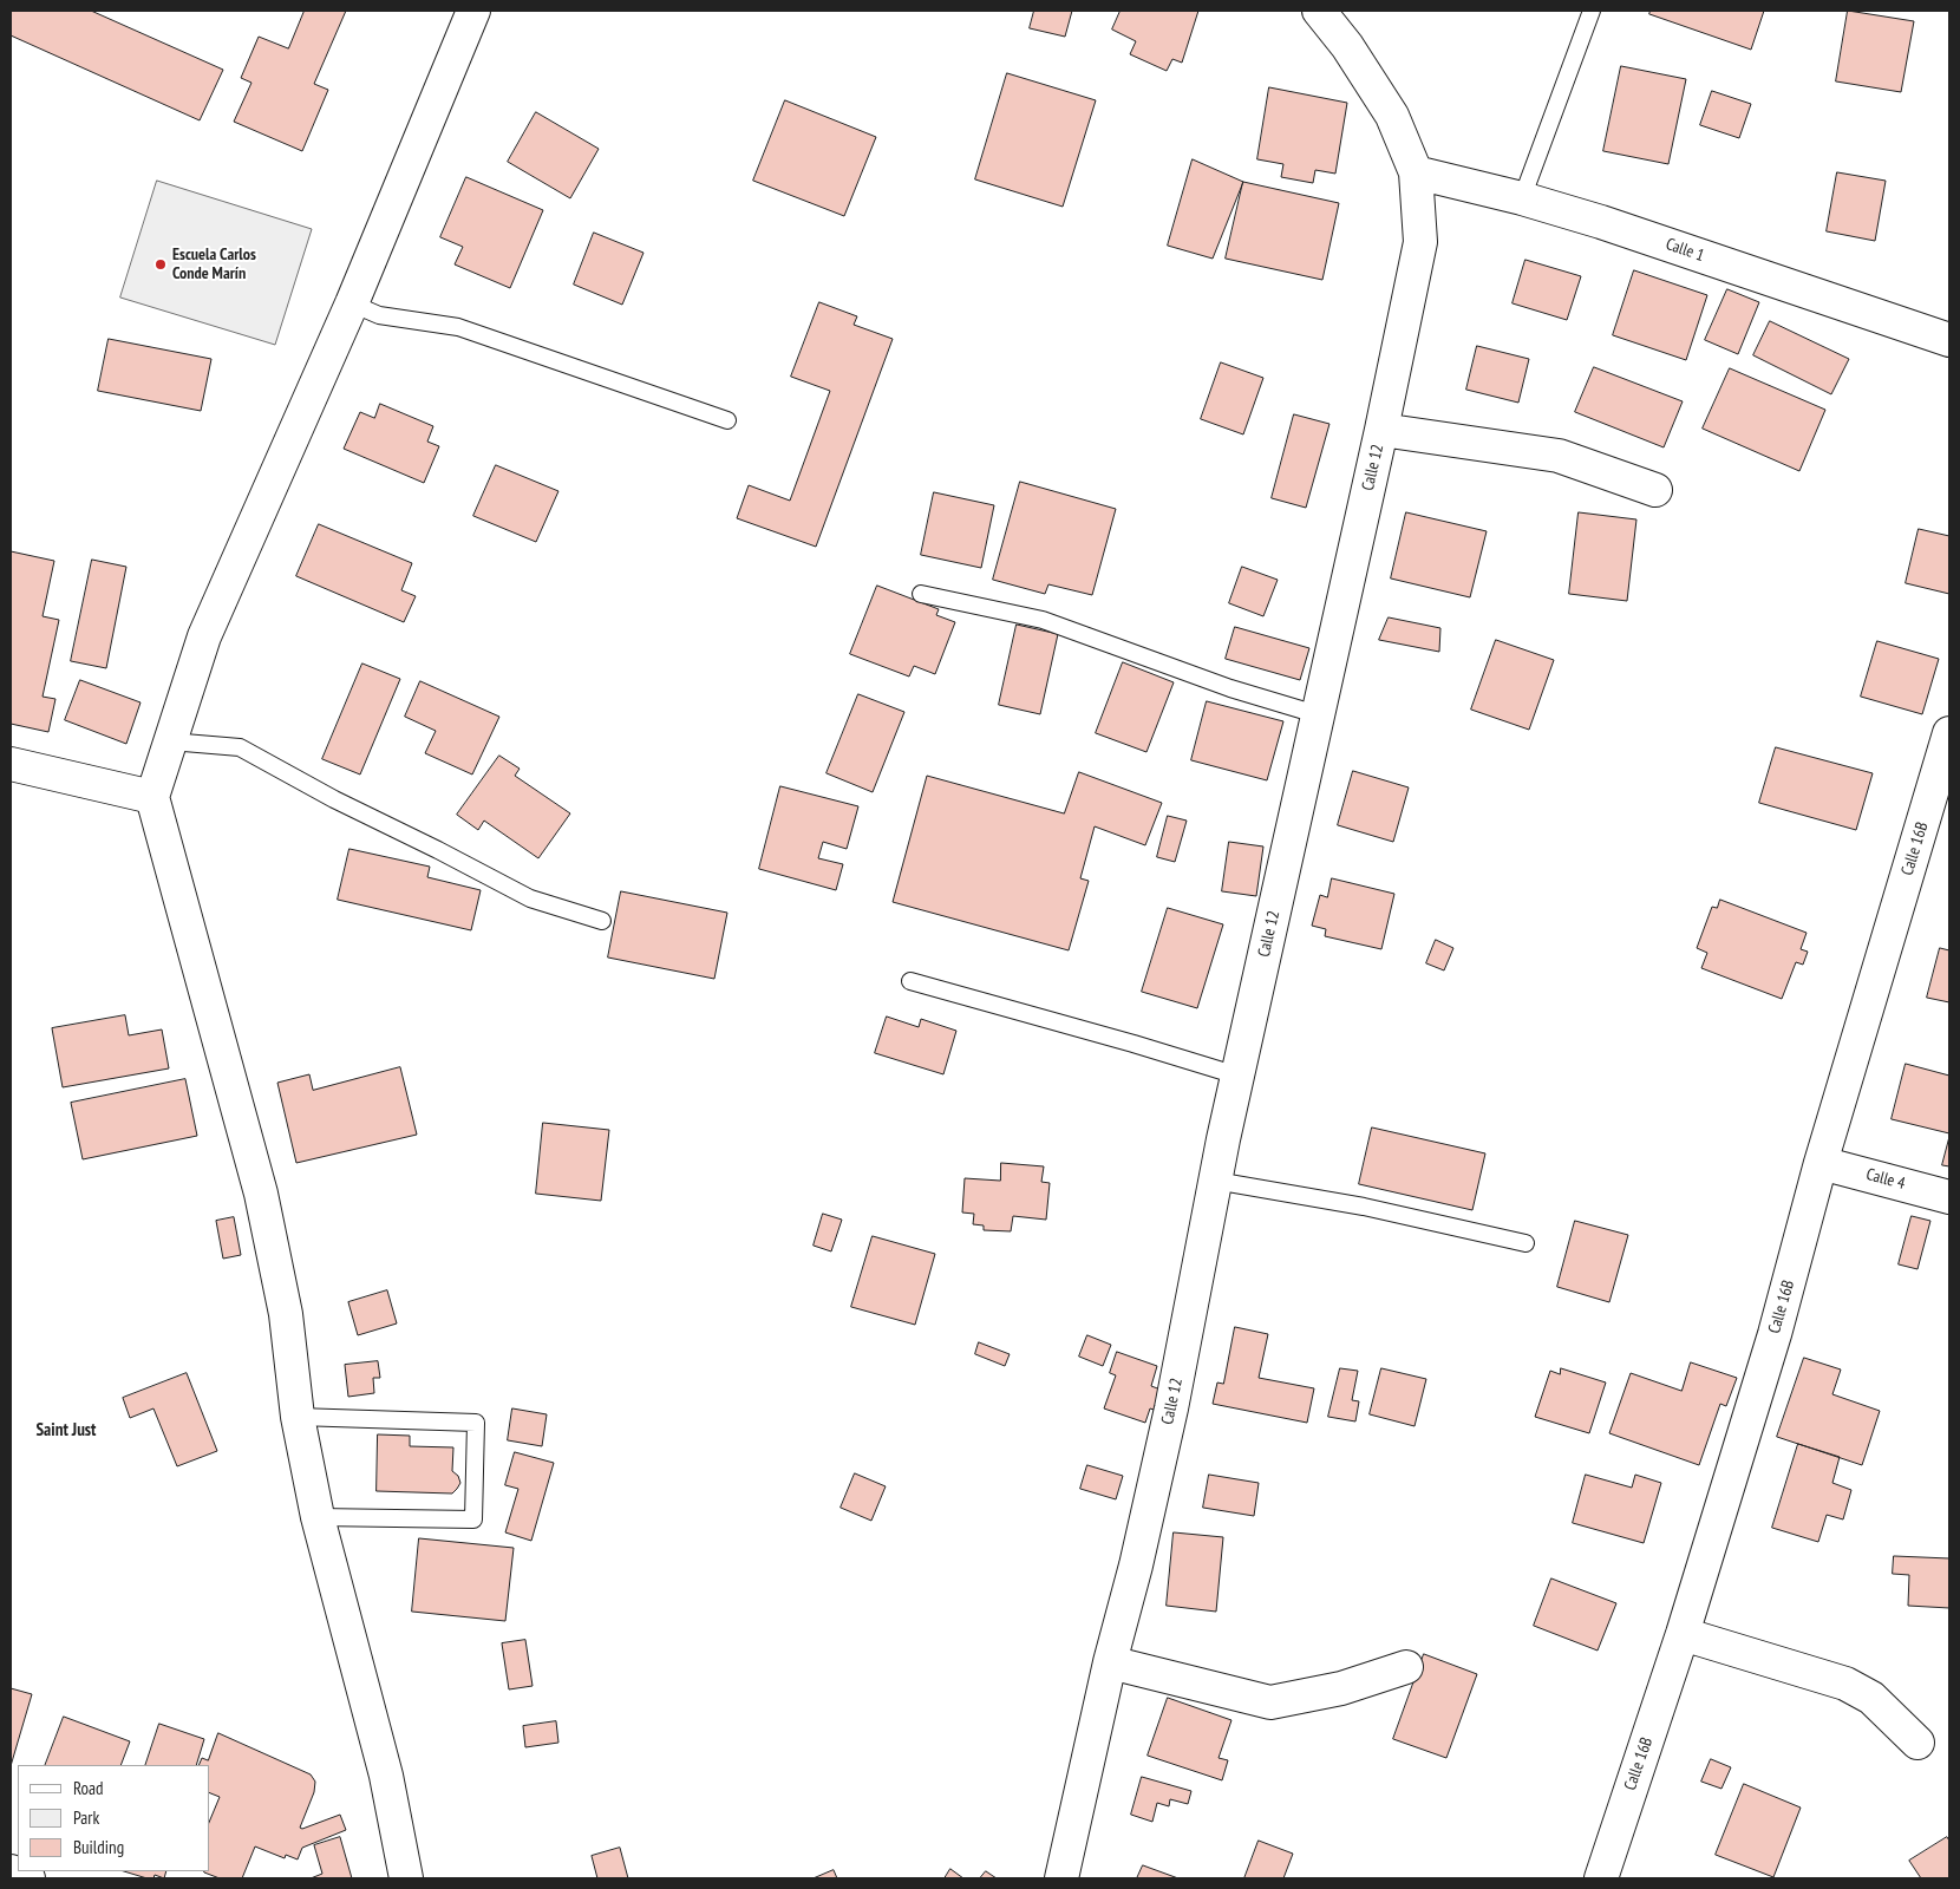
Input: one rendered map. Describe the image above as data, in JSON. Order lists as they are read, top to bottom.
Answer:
{
  "streets": {
    "street": [
      "Calle 1",
      "Calle 12",
      "Calle 16B",
      "Calle 4"
    ]
  },
  "crossings": [
    ["Calle 1", "Calle 12"],
    ["Calle 16B", "Calle 4"]
  ],
  "districts": ["Saint Just"],
  "places": ["Escuela Carlos Conde Marín"],
  "legend": ["Road", "Park", "Building"]
}
